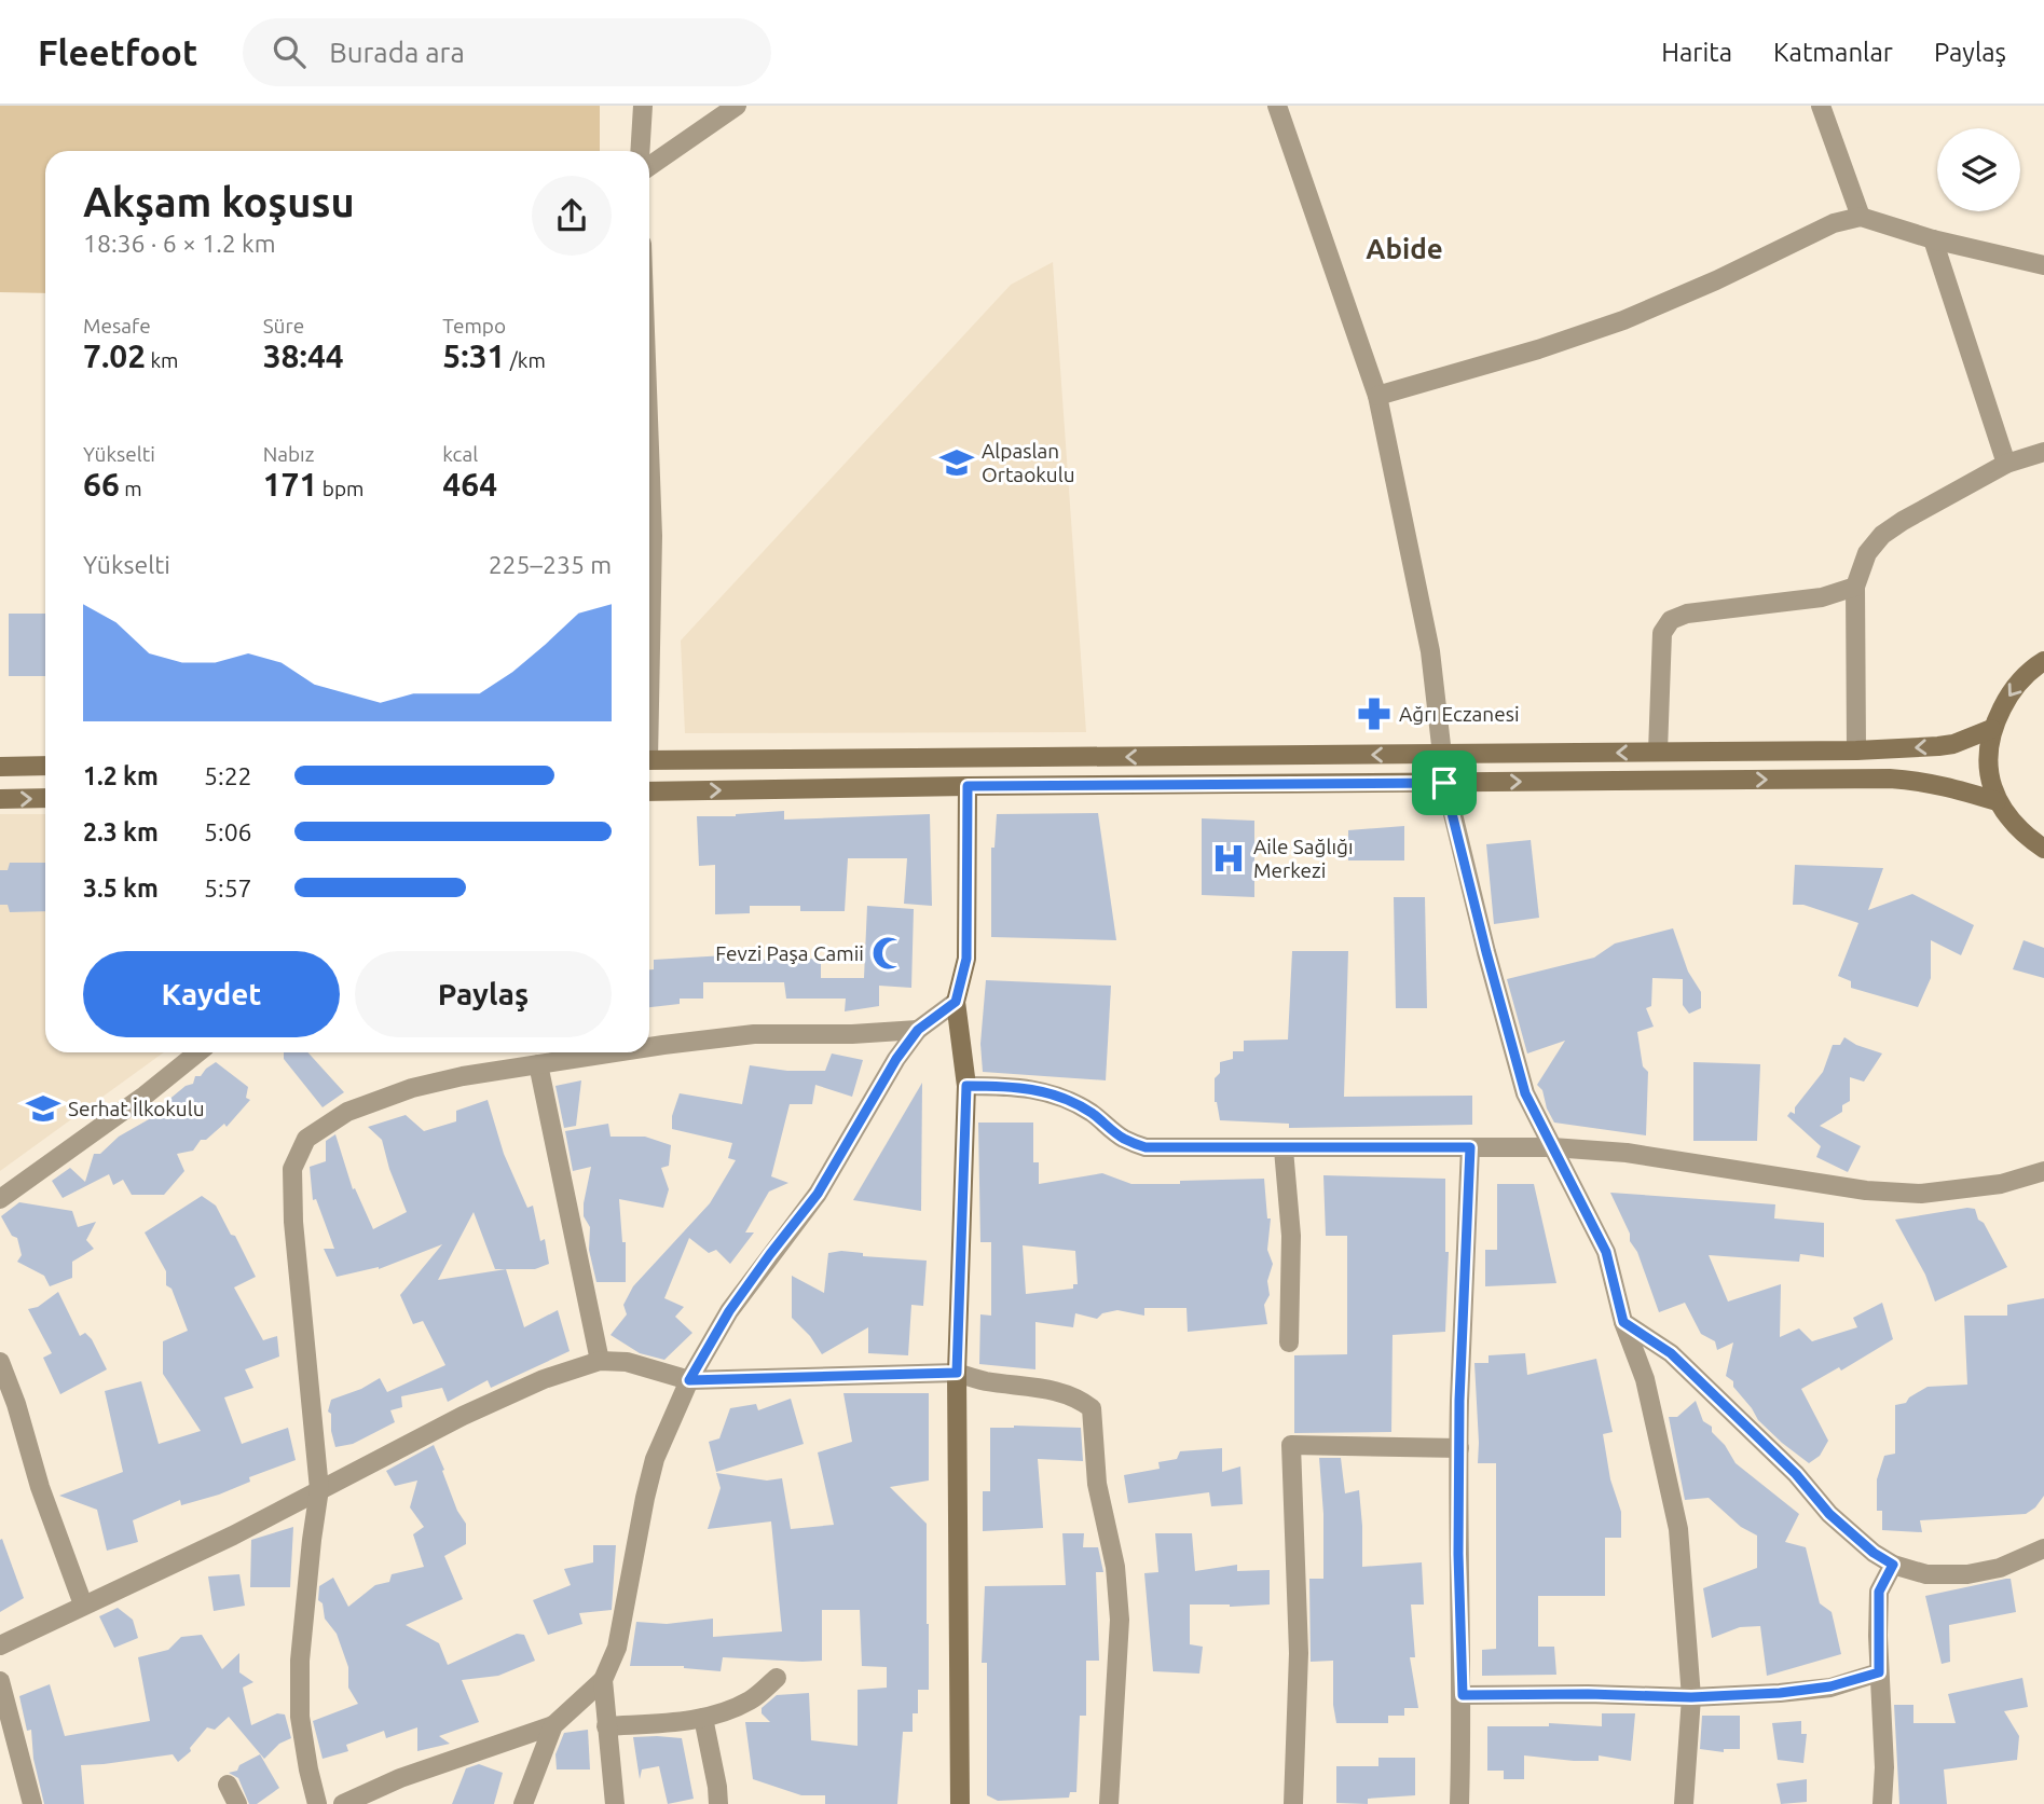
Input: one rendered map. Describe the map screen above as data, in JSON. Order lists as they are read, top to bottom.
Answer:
{
  "districts": ["Abide"],
  "places": {
    "school or university": ["Alpaslan Ortaokulu", "Serhat İlkokulu"],
    "pharmacy": ["Ağrı Eczanesi"],
    "hospital": ["Aile Sağlığı Merkezi"],
    "mosque": ["Fevzi Paşa Camii"]
  },
  "page": {
    "header": "Fleetfoot",
    "search": "Burada ara",
    "nav": ["Harita", "Katmanlar", "Paylaş"],
    "heading": ["Akşam koşusu", "18:36 · 6 × 1.2 km"],
    "stats": [
      ["Mesafe", "7.02 km"],
      ["Süre", "38:44"],
      ["Tempo", "5:31 /km"],
      ["Yükselti", "66 m"],
      ["Nabız", "171 bpm"],
      ["kcal", "464"]
    ],
    "chart": ["Yükselti", "225–235 m"],
    "list": [
      {
        "name": "1.2 km",
        "note": "5:22"
      },
      {
        "name": "2.3 km",
        "note": "5:06"
      },
      {
        "name": "3.5 km",
        "note": "5:57"
      }
    ],
    "buttons": ["Kaydet", "Paylaş"]
  }
}
